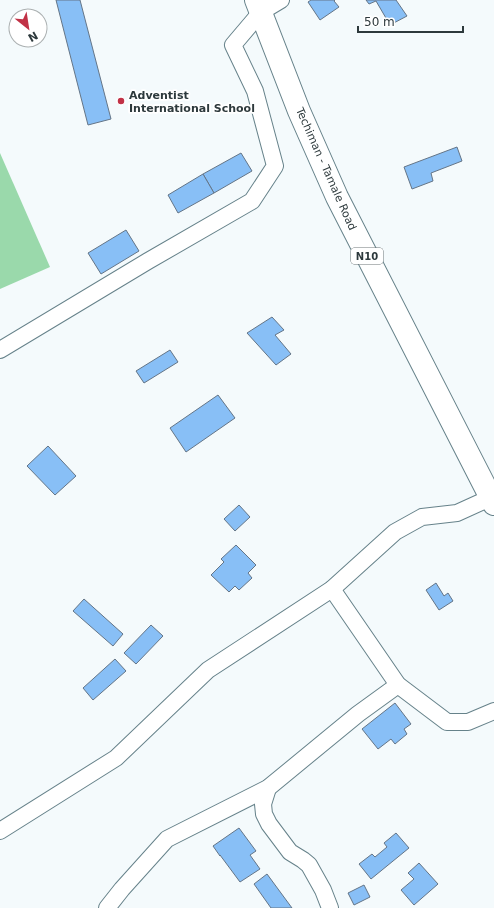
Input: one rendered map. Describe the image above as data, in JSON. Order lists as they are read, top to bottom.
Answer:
{
  "streets": {
    "highway": ["Techiman - Tamale Road", "N10"]
  },
  "places": ["Adventist International School"],
  "scale_bar": "50 m",
  "north": "bottom right"
}
